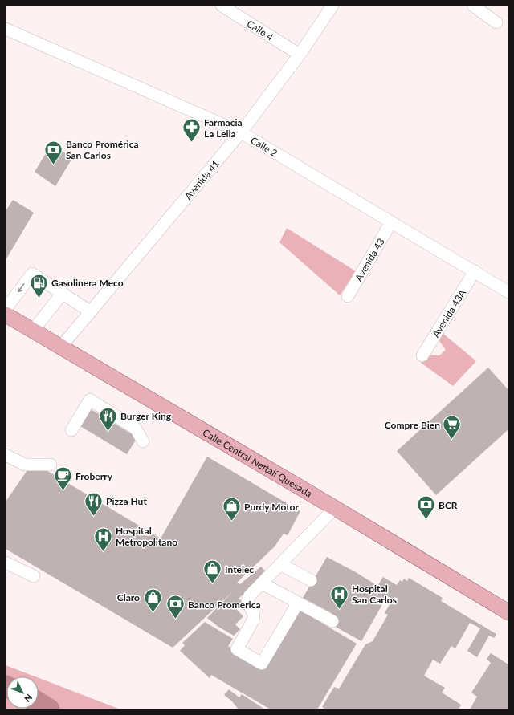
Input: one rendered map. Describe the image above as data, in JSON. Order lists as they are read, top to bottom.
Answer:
{
  "streets": {
    "main road": ["Calle Central Neftalí Quesada"],
    "street": [
      "Calle 4",
      "Calle 2",
      "Avenida 41",
      "Avenida 43",
      "Avenida 43A"
    ]
  },
  "crossings": [
    ["Calle 4", "Avenida 41"],
    ["Calle 2", "Avenida 41"],
    ["Calle 2", "Avenida 43"],
    ["Calle 2", "Avenida 43A"],
    ["Avenida 41", "Calle Central Neftalí Quesada"]
  ],
  "places": {
    "pharmacy": ["Farmacia La Leila"],
    "bank": ["Banco Promérica San Carlos", "BCR", "Banco Promerica"],
    "fuel station": ["Gasolinera Meco"],
    "restaurant": ["Burger King", "Pizza Hut"],
    "supermarket": ["Compre Bien"],
    "cafe": ["Froberry"],
    "shop": ["Purdy Motor", "Intelec", "Claro"],
    "hospital": ["Hospital Metropolitano", "Hospital San Carlos"]
  },
  "north": "bottom right"
}
